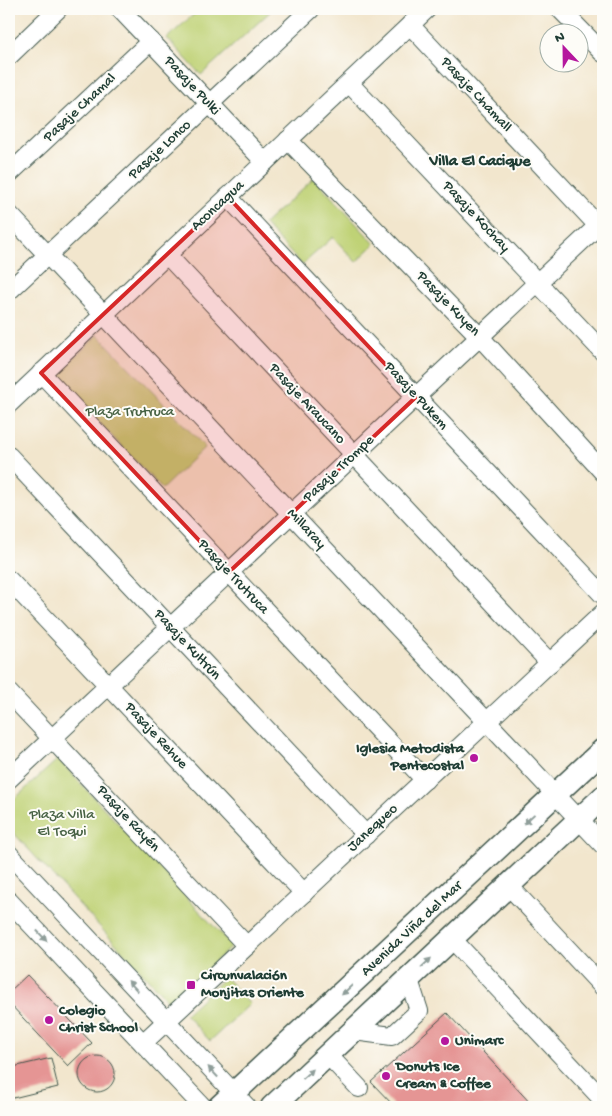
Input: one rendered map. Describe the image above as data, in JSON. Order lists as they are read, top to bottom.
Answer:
{
  "streets": {
    "main road": ["Avenida Viña del Mar"],
    "street": [
      "Pasaje Pulki",
      "Pasaje Chamall",
      "Pasaje Chamal",
      "Pasaje Lonco",
      "Aconcagua",
      "Pasaje Kochay",
      "Pasaje Kuyen",
      "Pasaje Pukem",
      "Pasaje Araucano",
      "Pasaje Trompe",
      "Millaray",
      "Pasaje Trutruca",
      "Pasaje Kultrún",
      "Pasaje Rehue",
      "Pasaje Rayén",
      "Janequeo"
    ]
  },
  "crossings": [
    ["Pasaje Pulki", "Pasaje Chamal"],
    ["Pasaje Pulki", "Pasaje Lonco"],
    ["Pasaje Pulki", "Aconcagua"],
    ["Pasaje Chamall", "Aconcagua"],
    ["Pasaje Chamall", "Pasaje Trompe"],
    ["Pasaje Lonco", "Millaray"],
    ["Aconcagua", "Pasaje Kochay"],
    ["Aconcagua", "Pasaje Kuyen"],
    ["Aconcagua", "Pasaje Pukem"],
    ["Aconcagua", "Pasaje Araucano"],
    ["Aconcagua", "Millaray"],
    ["Aconcagua", "Pasaje Trutruca"],
    ["Pasaje Kochay", "Pasaje Trompe"],
    ["Pasaje Kuyen", "Pasaje Trompe"],
    ["Pasaje Pukem", "Pasaje Trompe"],
    ["Pasaje Araucano", "Pasaje Trompe"],
    ["Pasaje Araucano", "Janequeo"],
    ["Pasaje Trompe", "Millaray"],
    ["Pasaje Trompe", "Pasaje Trutruca"],
    ["Pasaje Trompe", "Pasaje Kultrún"],
    ["Pasaje Trompe", "Pasaje Rehue"],
    ["Pasaje Trompe", "Pasaje Rayén"],
    ["Millaray", "Janequeo"],
    ["Millaray", "Avenida Viña del Mar"],
    ["Pasaje Trutruca", "Janequeo"],
    ["Pasaje Kultrún", "Janequeo"],
    ["Pasaje Rehue", "Janequeo"],
    ["Pasaje Rayén", "Janequeo"]
  ],
  "districts": ["Villa El Cacique"],
  "parks": ["Plaza Trutruca", "Plaza Villa El Toqui"],
  "places": {
    "other": [
      "Iglesia Metodista Pentecostal",
      "Colegio Christ School",
      "Unimarc",
      "Donuts Ice Cream & Coffee"
    ],
    "transit": ["Circunvalación Monjitas Oriente"]
  },
  "north": "top"
}
